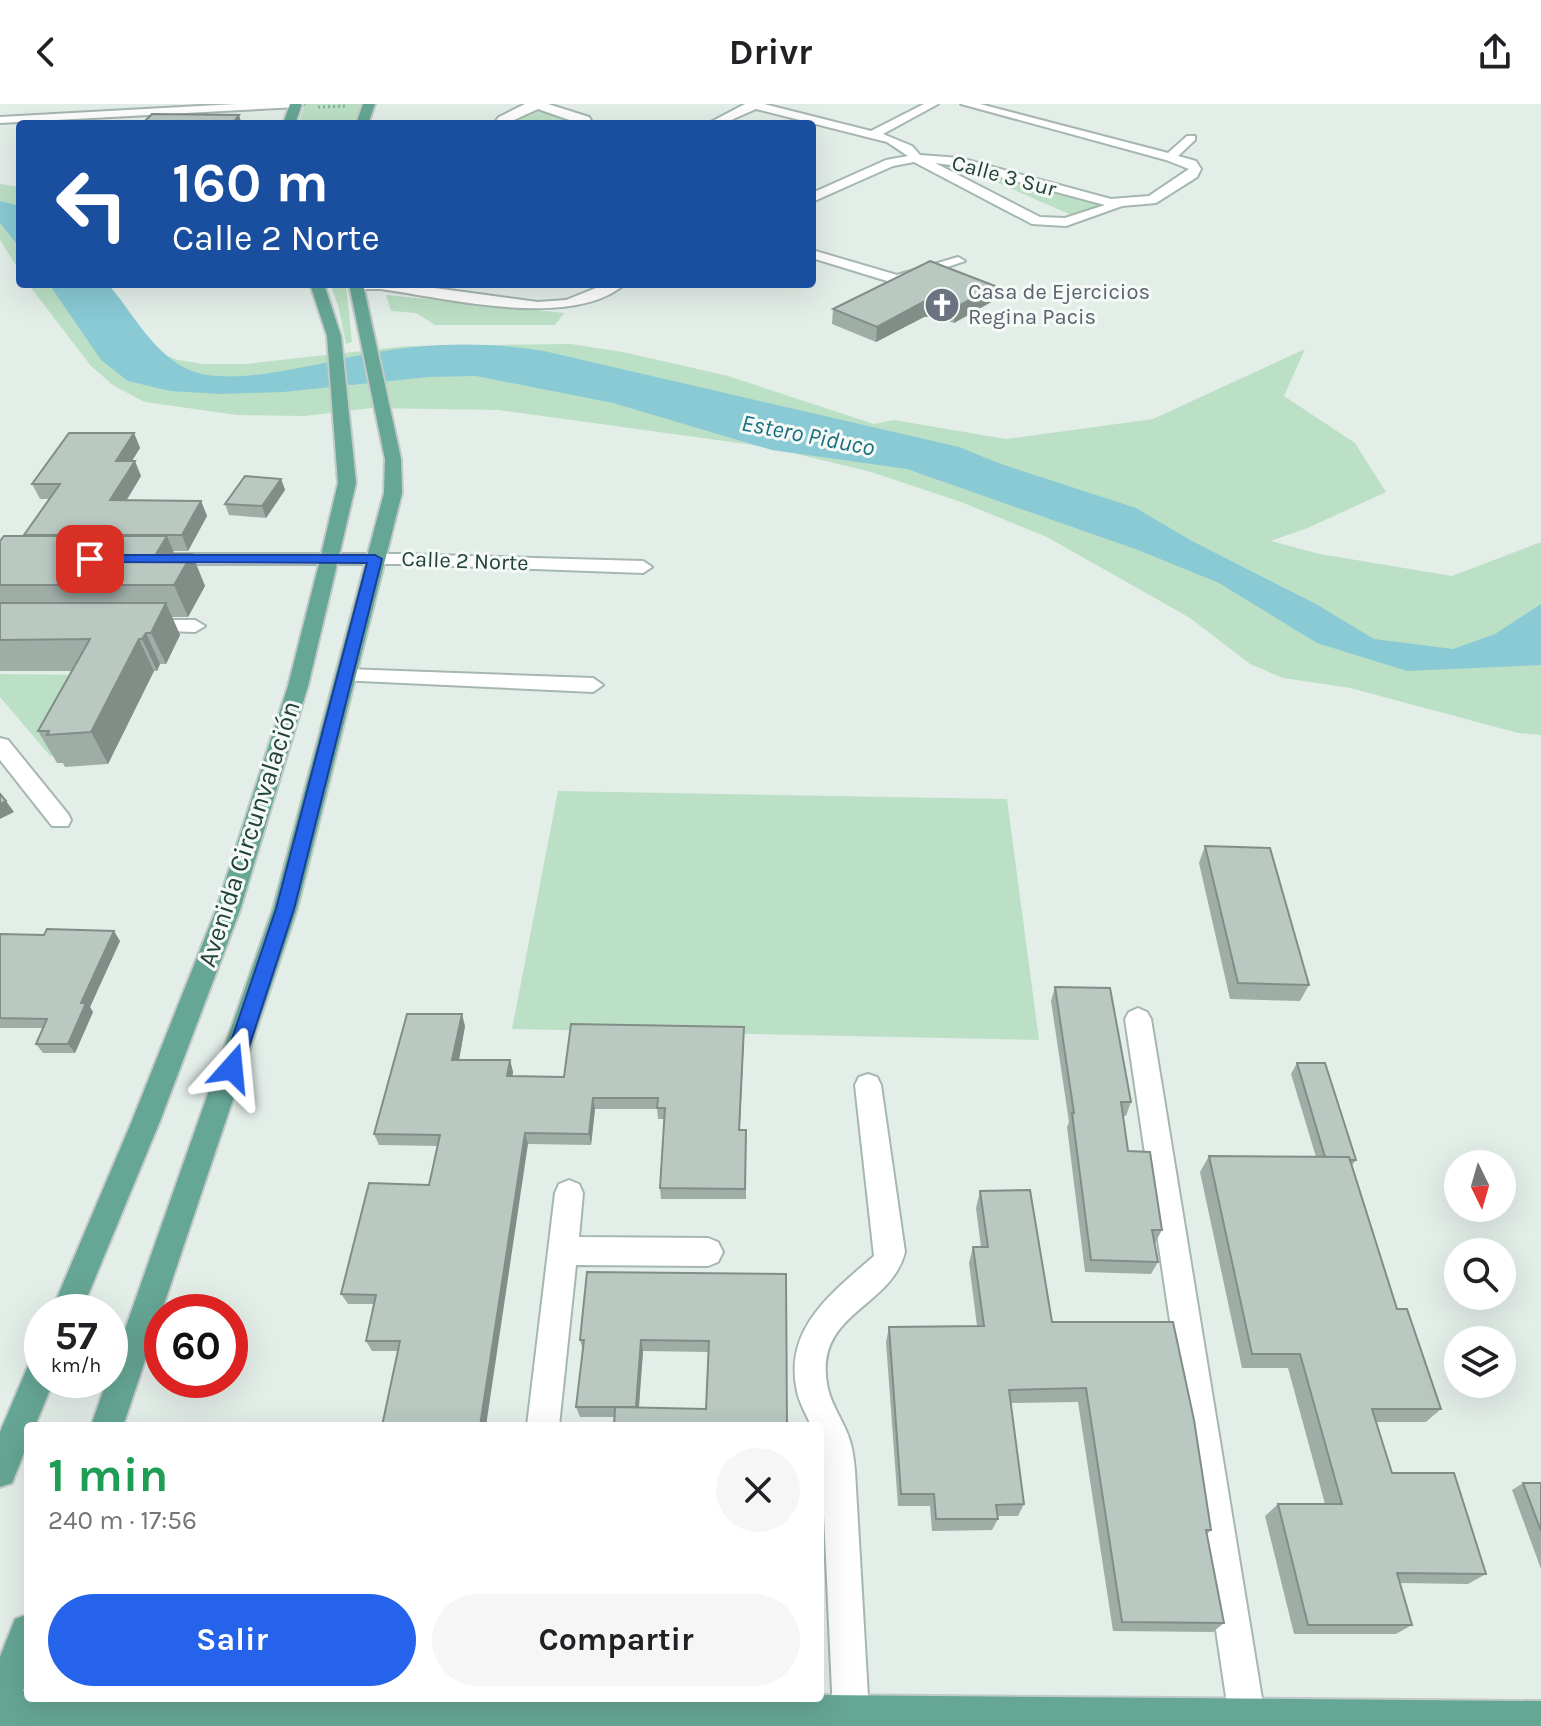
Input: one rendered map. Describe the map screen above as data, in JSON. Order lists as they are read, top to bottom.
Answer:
{
  "streets": {
    "main road": ["Avenida Circunvalación"],
    "street": ["Calle 3 Sur", "Calle 2 Norte"]
  },
  "crossings": [
    ["Calle 2 Norte", "Avenida Circunvalación"]
  ],
  "water": ["Estero Piduco"],
  "places": {
    "church": ["Casa de Ejercicios Regina Pacis"]
  },
  "north": "bottom",
  "page": {
    "header": "Drivr",
    "turn": ["160 m", "Calle 2 Norte"],
    "speed": "57 km/h",
    "limit": "60",
    "heading": ["1 min", "240 m · 17:56"],
    "buttons": ["Salir", "Compartir"]
  }
}
